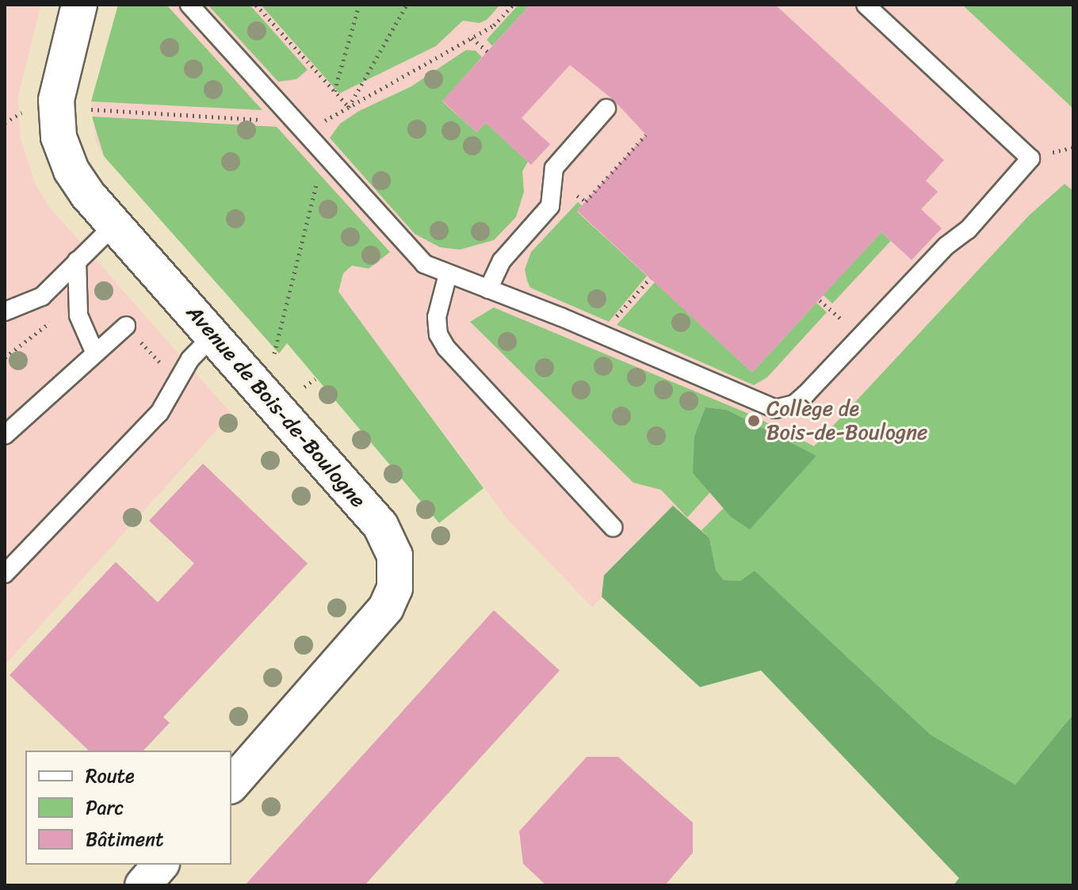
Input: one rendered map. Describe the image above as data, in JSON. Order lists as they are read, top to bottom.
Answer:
{
  "streets": {
    "street": ["Avenue de Bois-de-Boulogne"]
  },
  "places": ["Collège de Bois-de-Boulogne"],
  "legend": ["Route", "Parc", "Bâtiment"]
}
